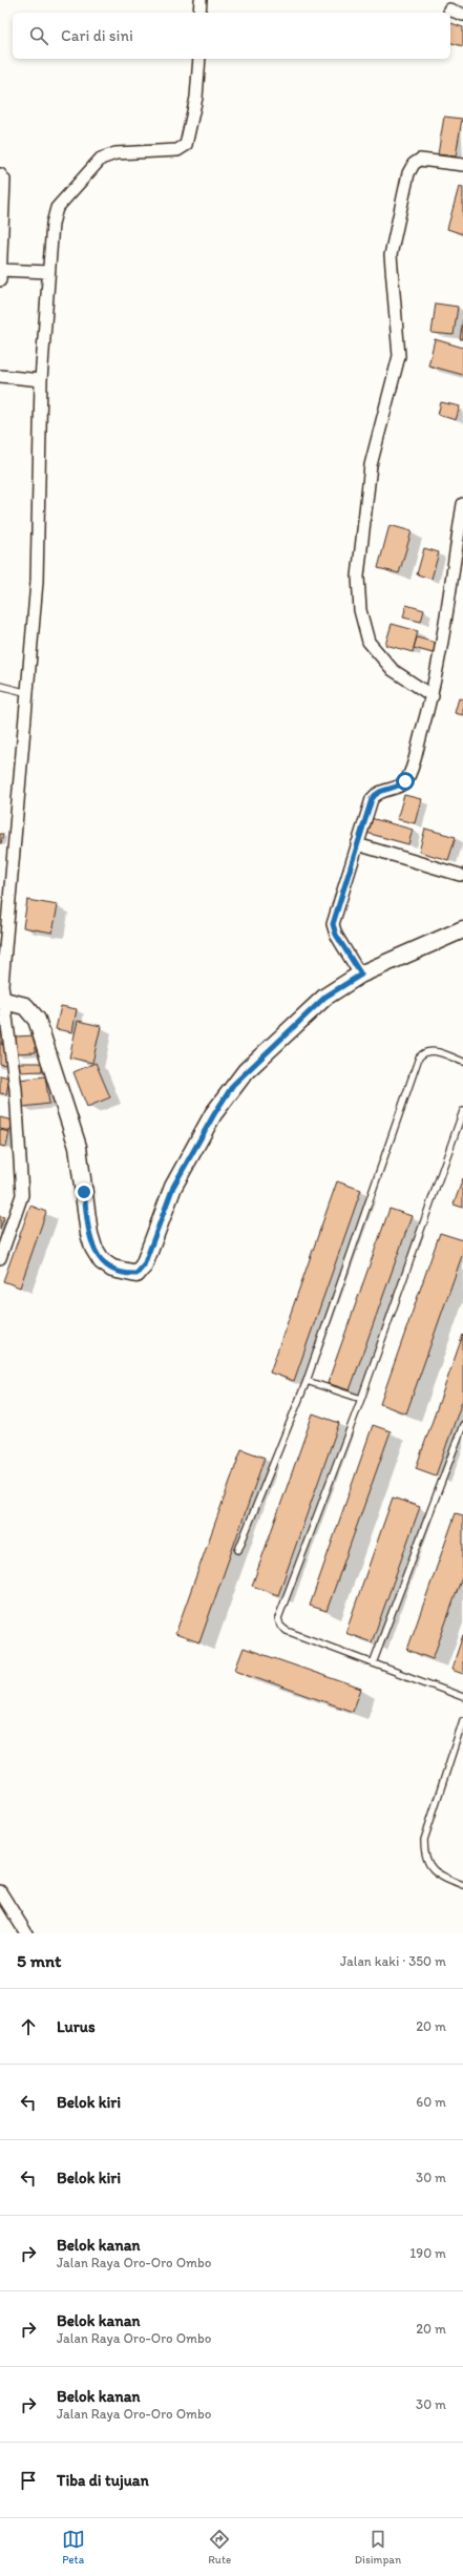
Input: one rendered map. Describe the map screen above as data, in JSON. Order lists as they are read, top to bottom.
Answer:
{
  "page": {
    "search": "Cari di sini",
    "heading": ["5 mnt", "Jalan kaki · 350 m"],
    "list": [
      ["Lurus", "20 m"],
      ["Belok kiri", "60 m"],
      ["Belok kiri", "30 m"],
      ["Belok kanan", "Jalan Raya Oro-Oro Ombo", "190 m"],
      ["Belok kanan", "Jalan Raya Oro-Oro Ombo", "20 m"],
      ["Belok kanan", "Jalan Raya Oro-Oro Ombo", "30 m"],
      "Tiba di tujuan"
    ],
    "nav": ["Peta", "Rute", "Disimpan"]
  }
}
